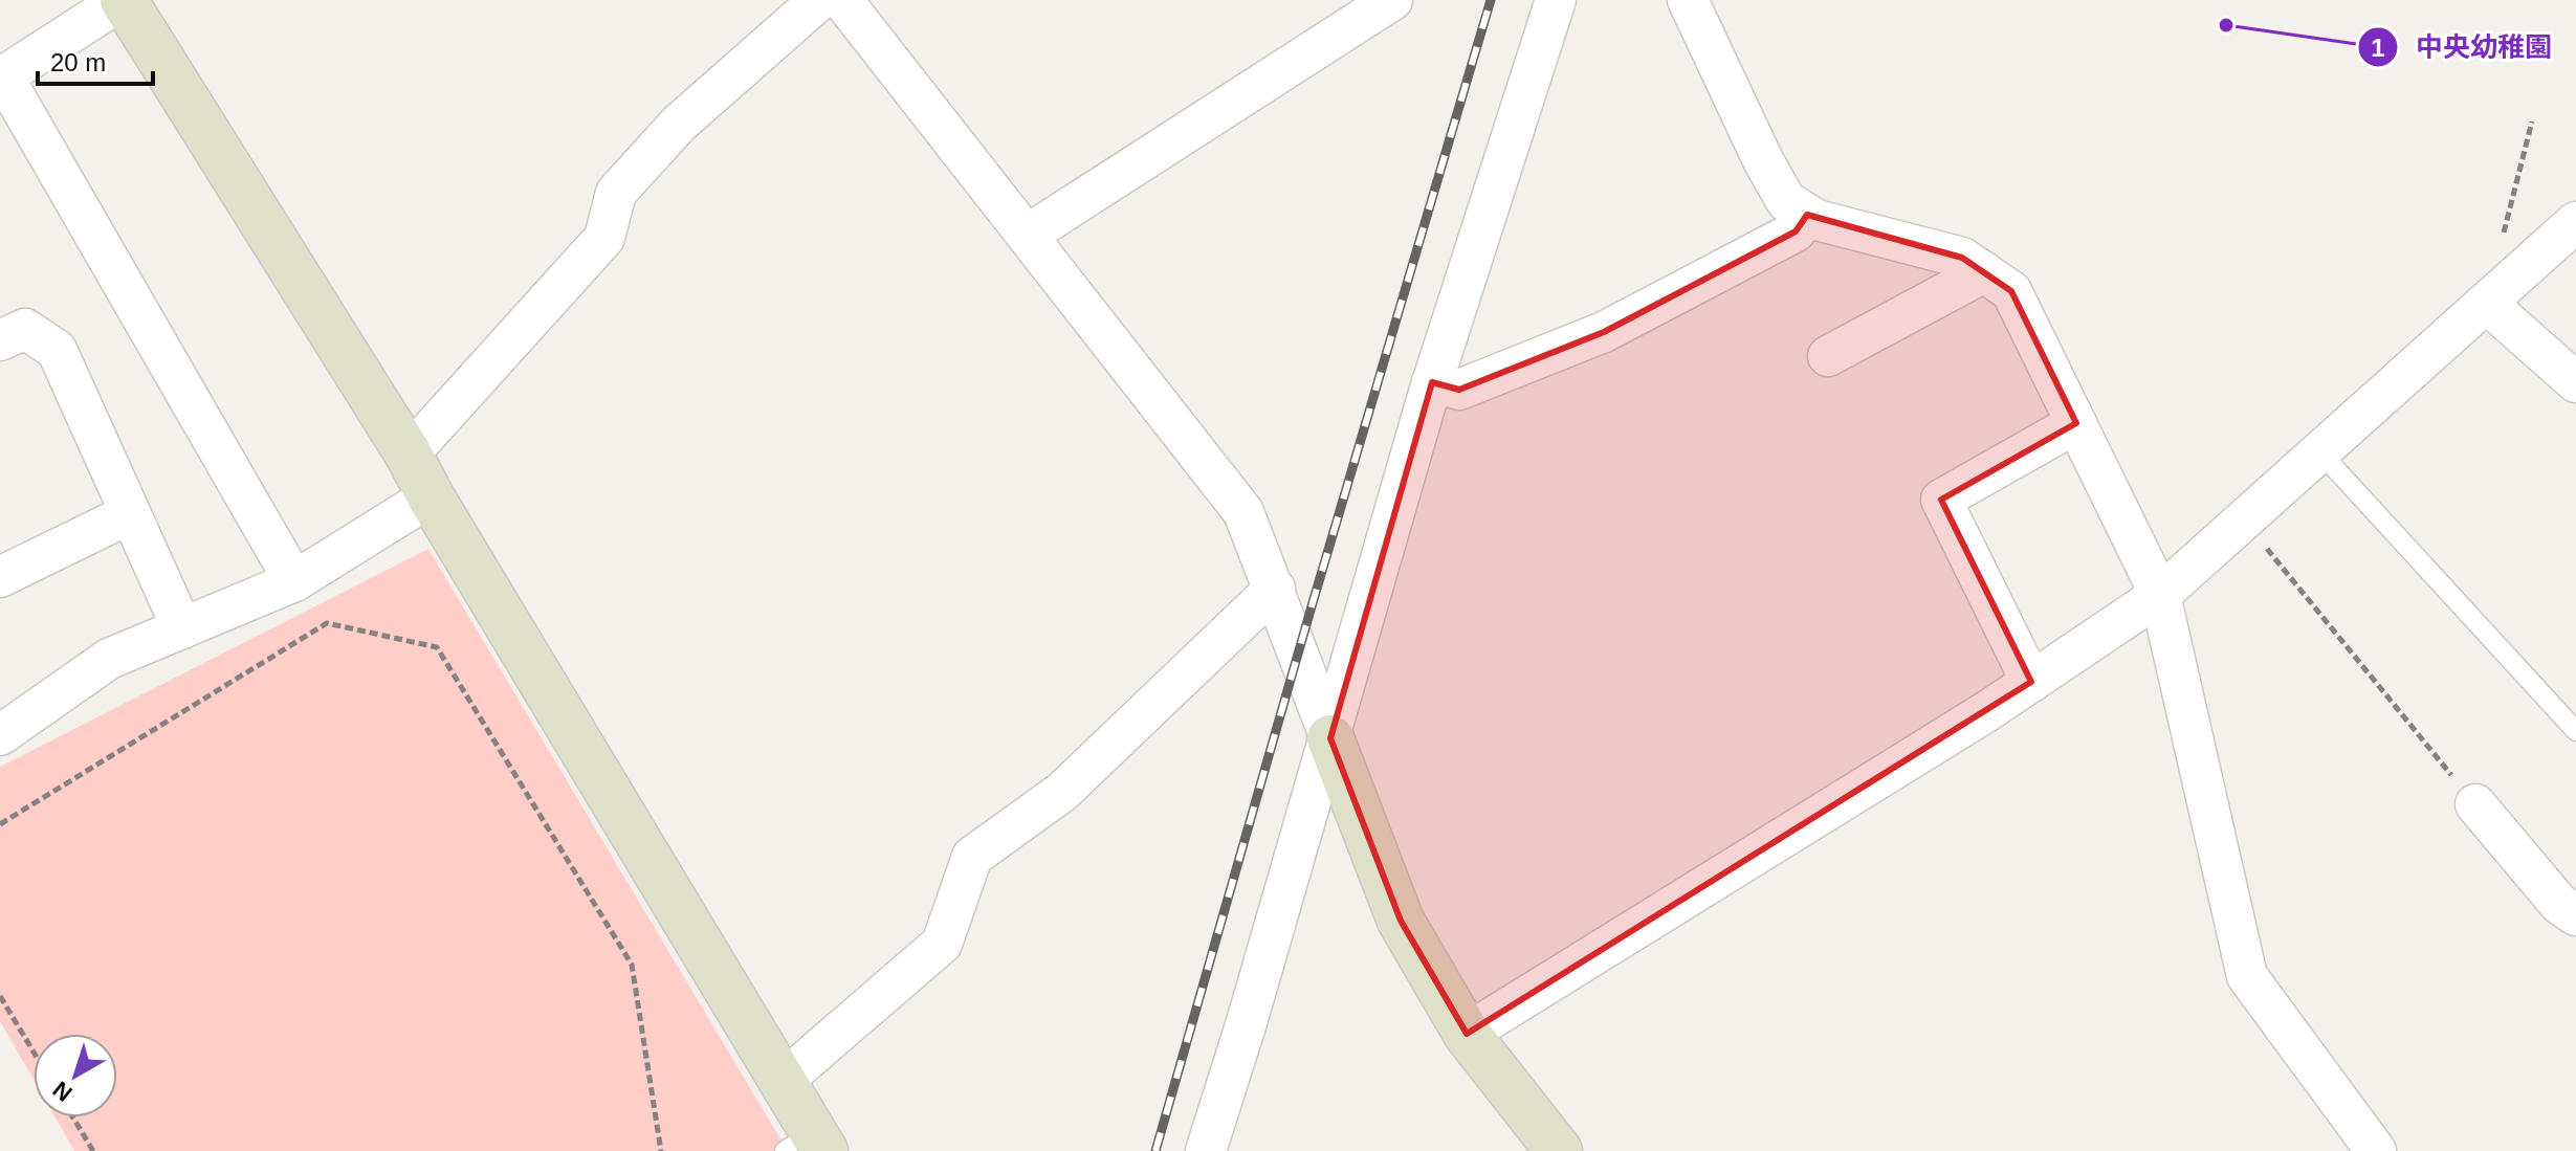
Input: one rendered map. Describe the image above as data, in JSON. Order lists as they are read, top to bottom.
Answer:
{
  "places": ["中央幼稚園"],
  "scale_bar": "20 m",
  "north": "bottom left"
}
